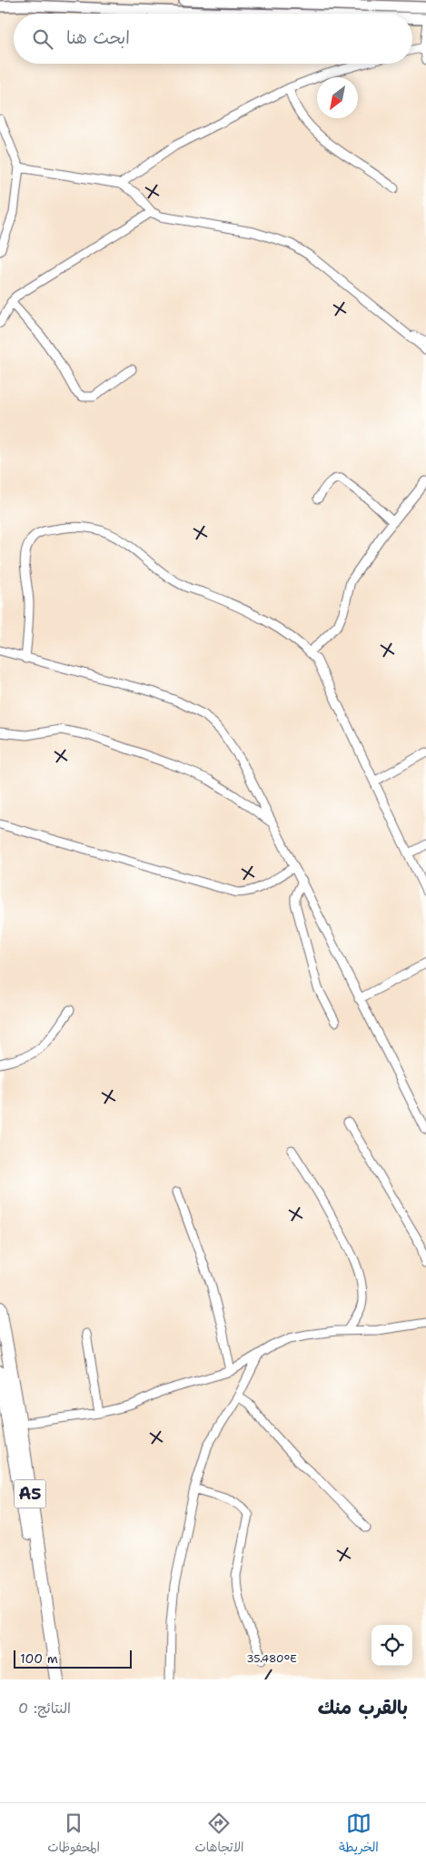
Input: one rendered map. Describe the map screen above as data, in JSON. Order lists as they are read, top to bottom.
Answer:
{
  "streets": {
    "highway": ["A5"]
  },
  "scale_bar": "100 m",
  "north": "bottom left",
  "page": {
    "search": "ابحث هنا",
    "scale": "100 m",
    "heading": ["بالقرب منك", "النتائج: 0"],
    "nav": ["الخريطة", "الاتجاهات", "المحفوظات"]
  },
  "coordinates": ["35.480°E"]
}
